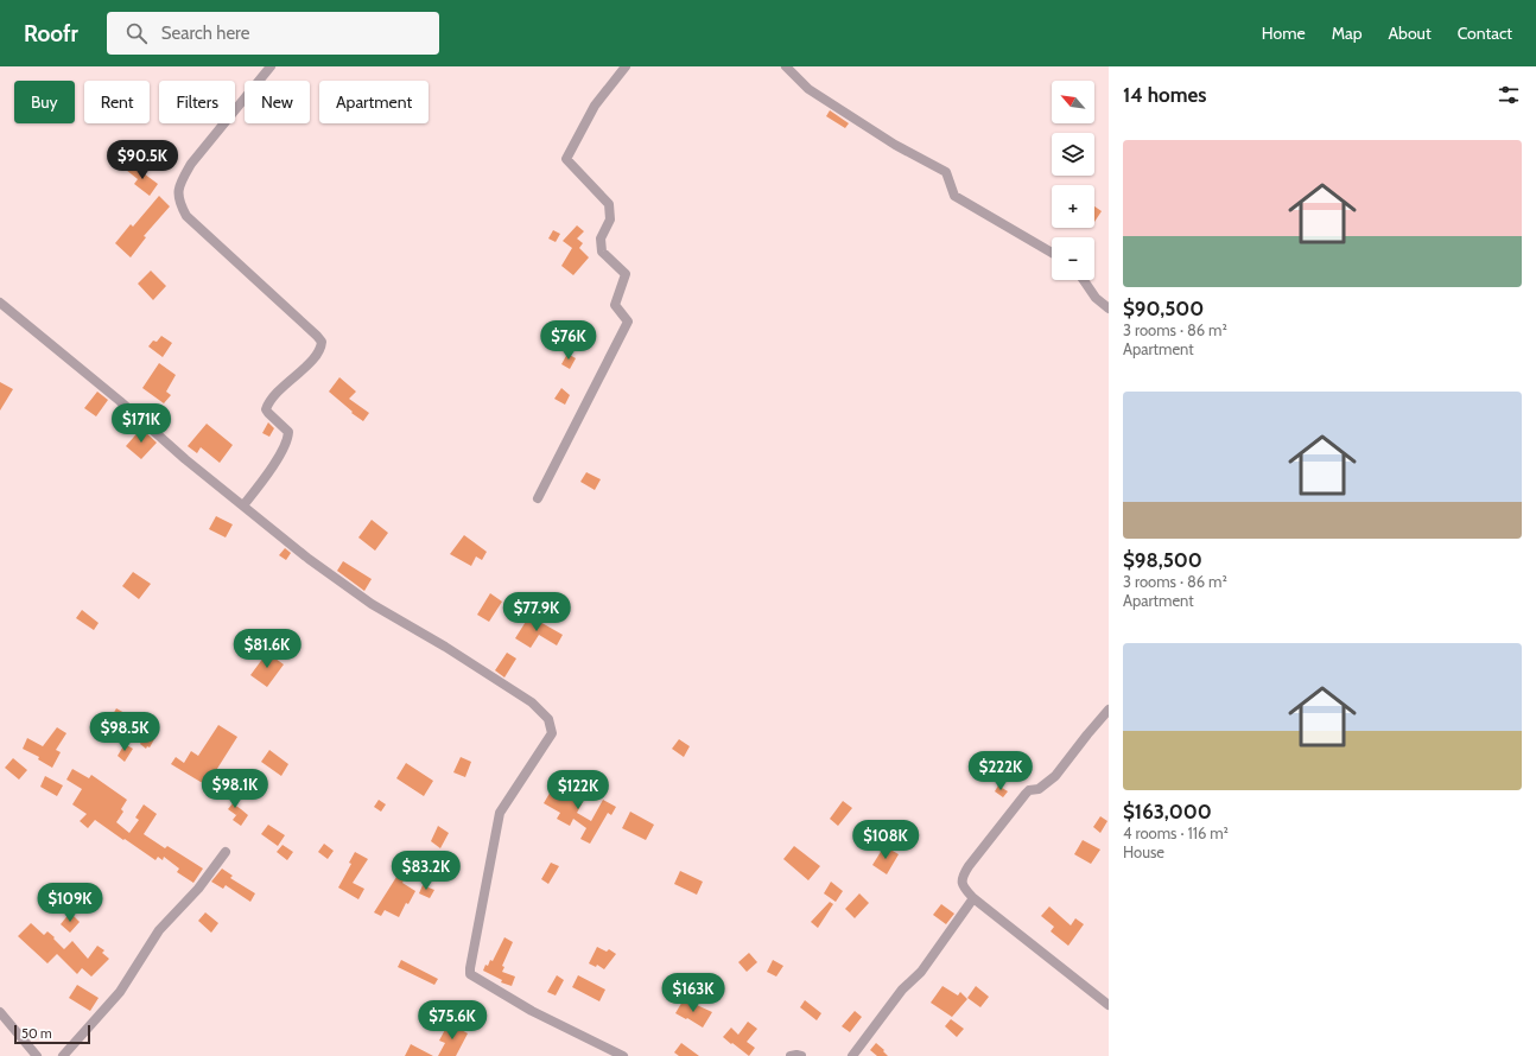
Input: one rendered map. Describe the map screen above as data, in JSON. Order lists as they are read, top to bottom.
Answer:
{
  "scale_bar": "50 m",
  "north": "top left",
  "page": {
    "header": "Roofr",
    "search": "Search here",
    "nav": [
      "Home",
      "Map",
      "About",
      "Contact"
    ],
    "heading": "14 homes",
    "map_buttons": ["+", "−"],
    "chip": [
      "Buy",
      "Rent",
      "Filters",
      "New",
      "Apartment"
    ],
    "list": [
      {
        "name": "$90,500",
        "note": "3 rooms · 86 m² · Apartment"
      },
      {
        "name": "$98,500",
        "note": "3 rooms · 86 m² · Apartment"
      },
      {
        "name": "$163,000",
        "note": "4 rooms · 116 m² · House"
      }
    ],
    "price": [
      "$90.5K",
      "$76K",
      "$171K",
      "$77.9K",
      "$81.6K",
      "$98.5K",
      "$222K",
      "$98.1K",
      "$122K",
      "$108K",
      "$83.2K",
      "$109K",
      "$163K",
      "$75.6K"
    ],
    "scale": "50 m"
  }
}
